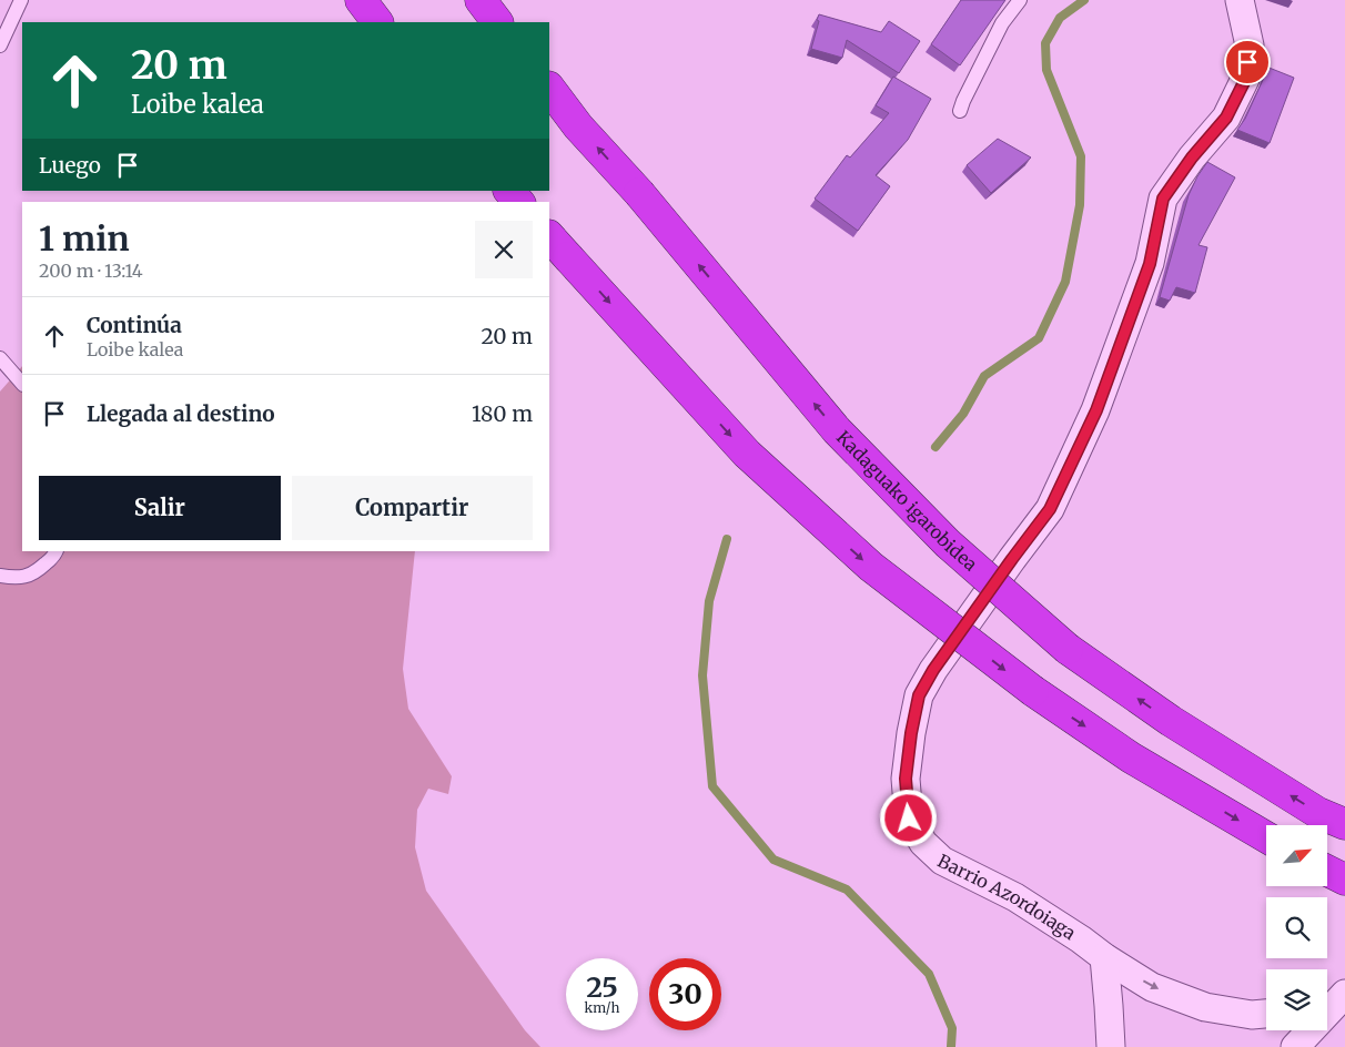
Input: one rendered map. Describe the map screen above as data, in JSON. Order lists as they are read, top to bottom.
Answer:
{
  "streets": {
    "highway": ["Kadaguako igarobidea"],
    "street": ["Barrio Azordoiaga"]
  },
  "north": "top right",
  "page": {
    "turn": ["20 m", "Loibe kalea"],
    "then": "Luego",
    "heading": ["1 min", "200 m · 13:14"],
    "list": [
      {
        "name": "Continúa",
        "note": "Loibe kalea",
        "value": "20 m"
      },
      {
        "name": "Llegada al destino",
        "value": "180 m"
      }
    ],
    "buttons": ["Salir", "Compartir"],
    "speed": "25 km/h",
    "limit": "30"
  }
}
